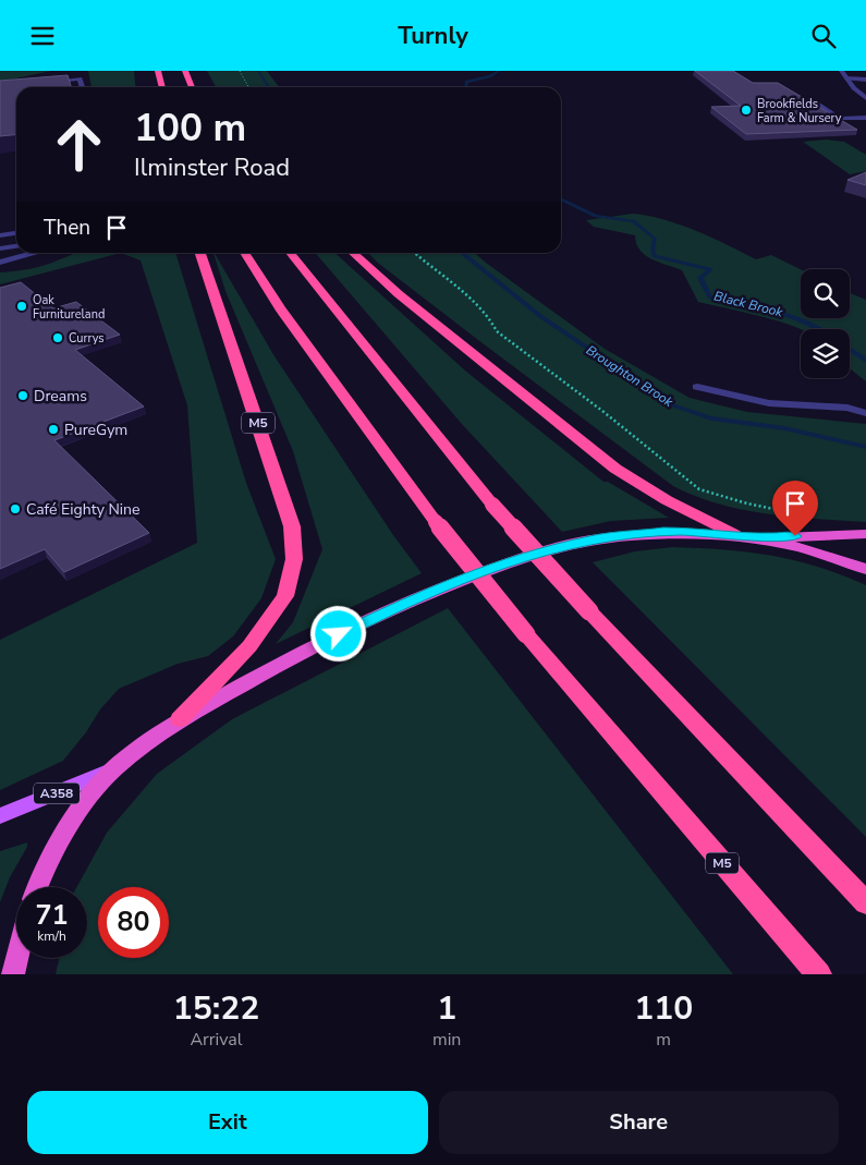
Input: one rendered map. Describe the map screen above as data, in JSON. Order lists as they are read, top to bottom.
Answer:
{
  "streets": {
    "highway": ["M5"],
    "main road": ["A358"]
  },
  "water": ["Black Brook", "Broughton Brook"],
  "places": [
    "Brookfields Farm & Nursery",
    "Oak Furnitureland",
    "Currys",
    "Dreams",
    "PureGym",
    "Café Eighty Nine"
  ],
  "page": {
    "header": "Turnly",
    "turn": ["100 m", "Ilminster Road"],
    "then": "Then",
    "speed": "71 km/h",
    "limit": "80",
    "eta": [
      "15:22",
      "Arrival",
      "1",
      "min",
      "110",
      "m"
    ],
    "buttons": ["Exit", "Share"]
  }
}
